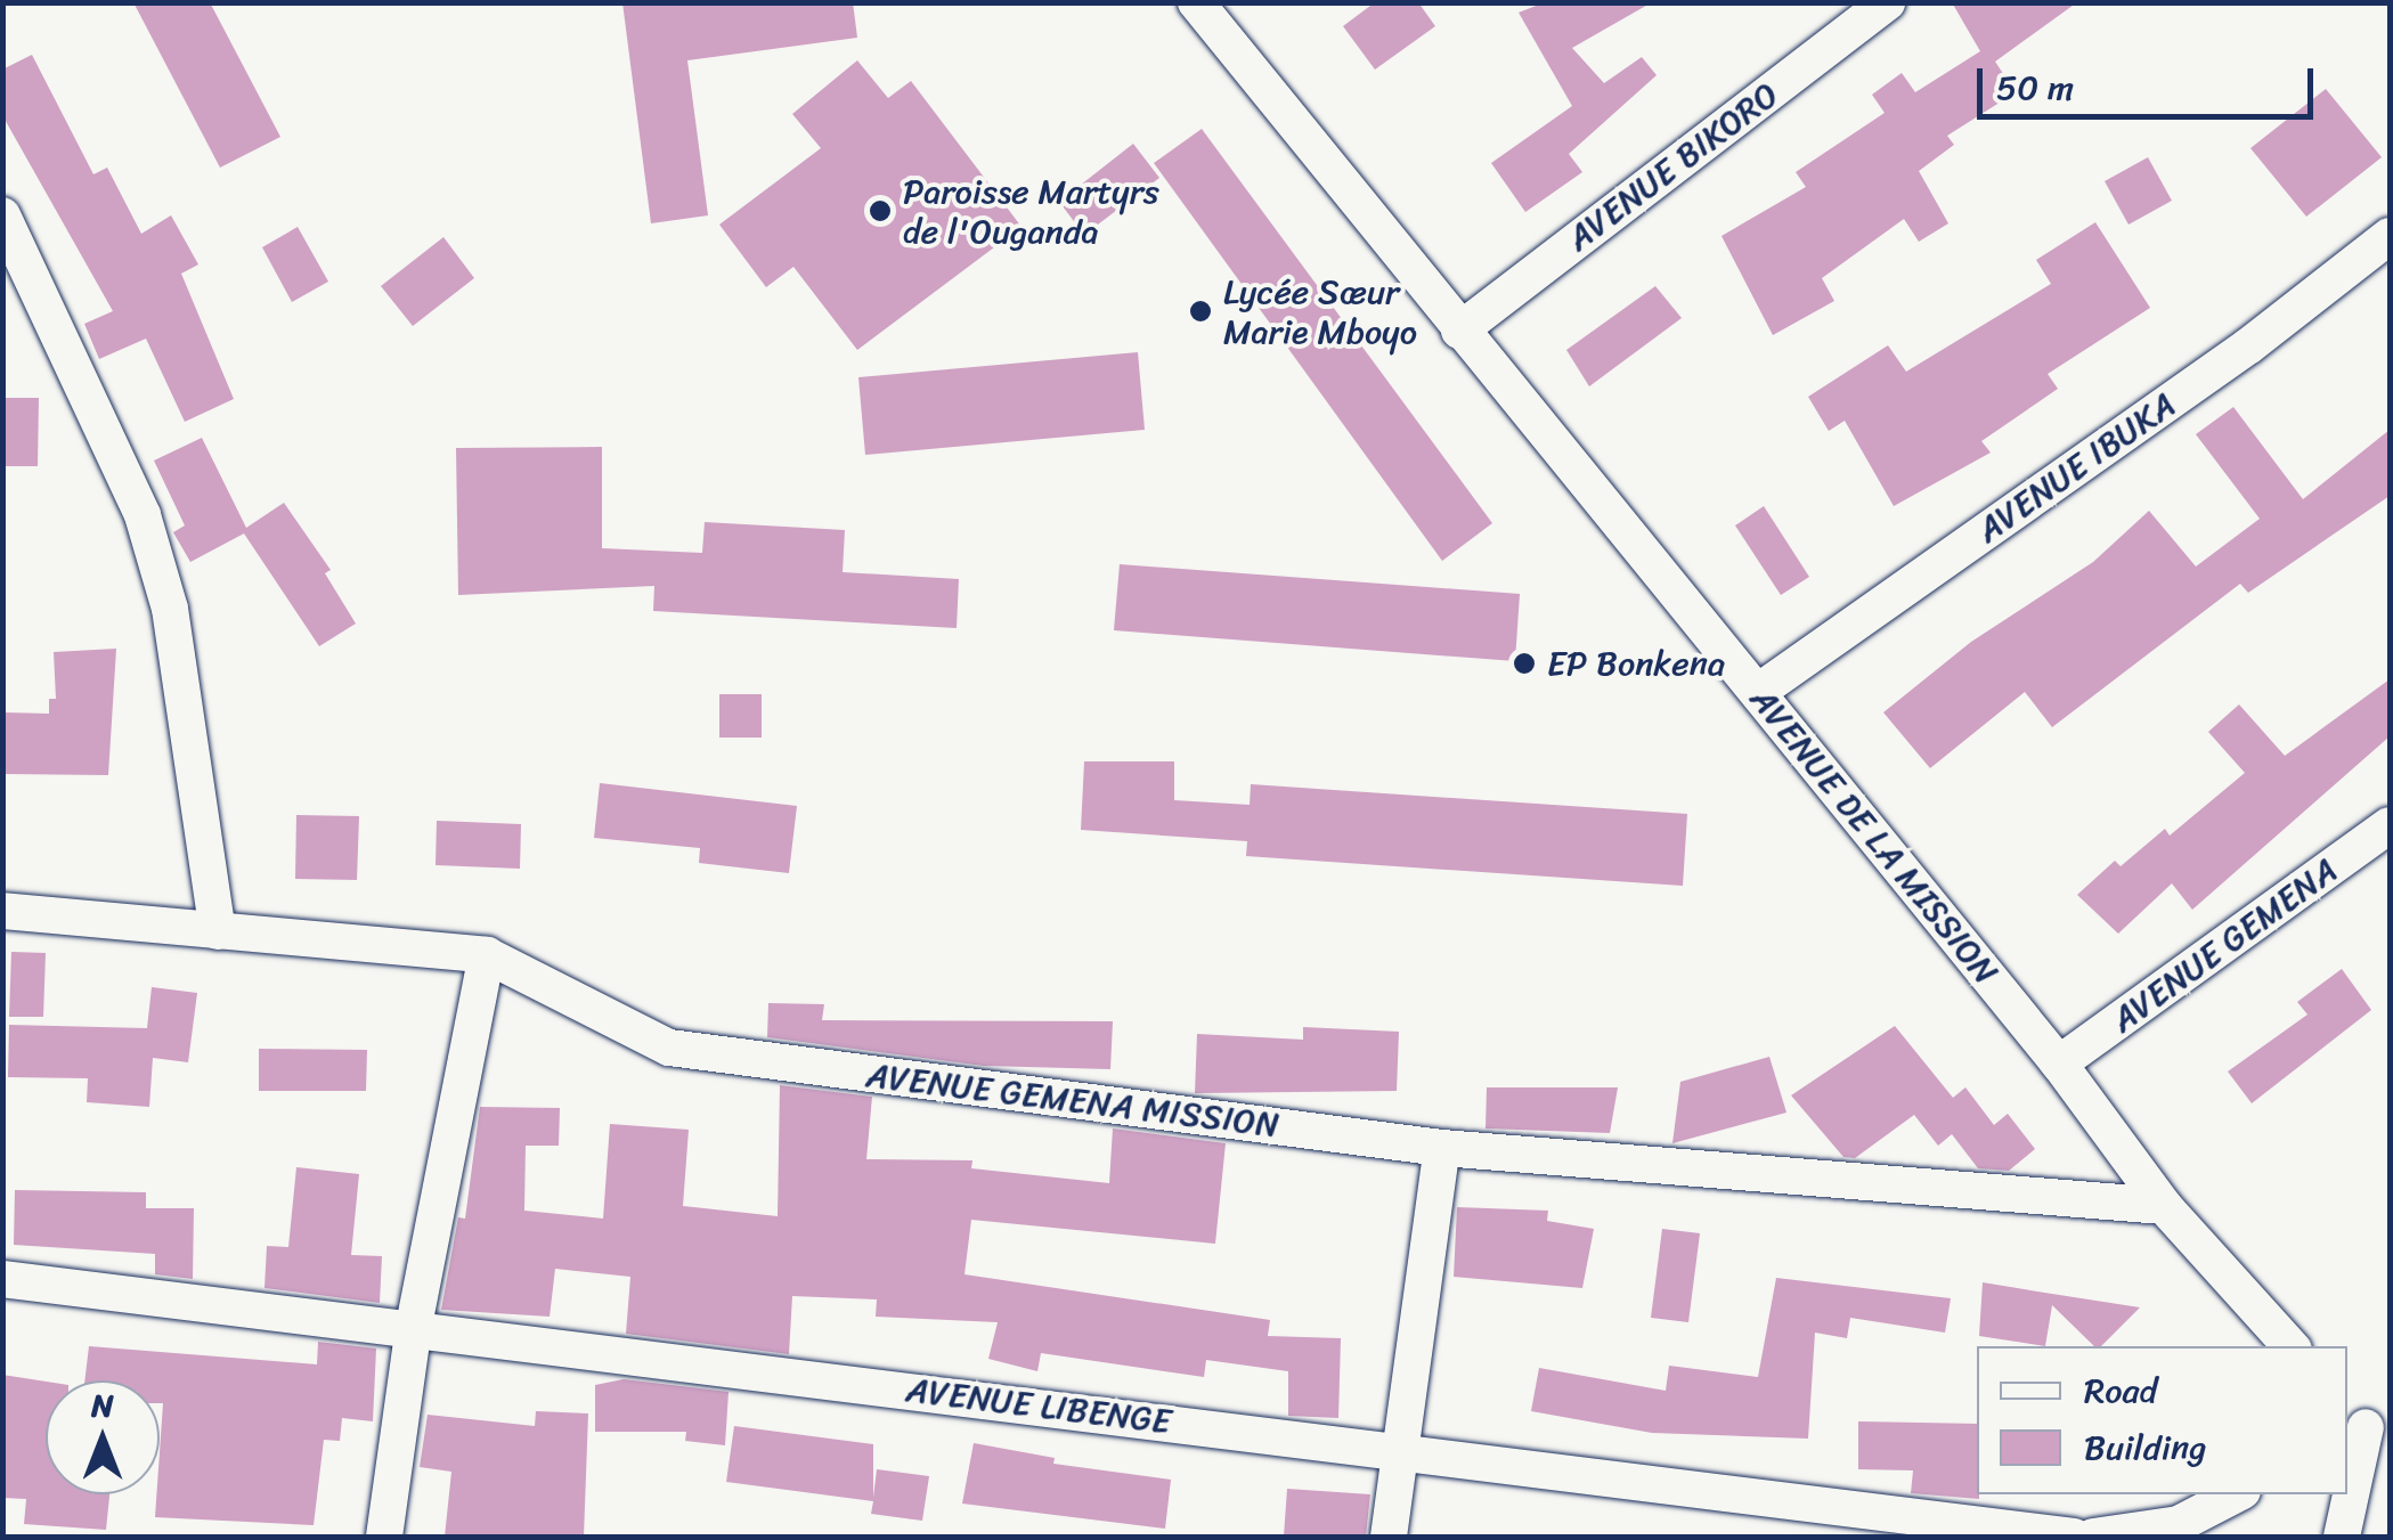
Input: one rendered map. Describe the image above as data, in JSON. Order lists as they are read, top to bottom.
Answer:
{
  "streets": {
    "street": [
      "AVENUE BIKORO",
      "AVENUE IBUKA",
      "AVENUE DE LA MISSION",
      "AVENUE GEMENA",
      "AVENUE GEMENA MISSION",
      "AVENUE LIBENGE"
    ]
  },
  "crossings": [
    ["AVENUE BIKORO", "AVENUE DE LA MISSION"],
    ["AVENUE IBUKA", "AVENUE DE LA MISSION"],
    ["AVENUE DE LA MISSION", "AVENUE GEMENA"],
    ["AVENUE DE LA MISSION", "AVENUE GEMENA MISSION"]
  ],
  "places": ["Paroisse Martyrs de l'Ouganda", "Lycée Sœur Marie Mboyo", "EP Bonkena"],
  "legend": ["Road", "Building"],
  "scale_bar": "50 m",
  "north": "top"
}
